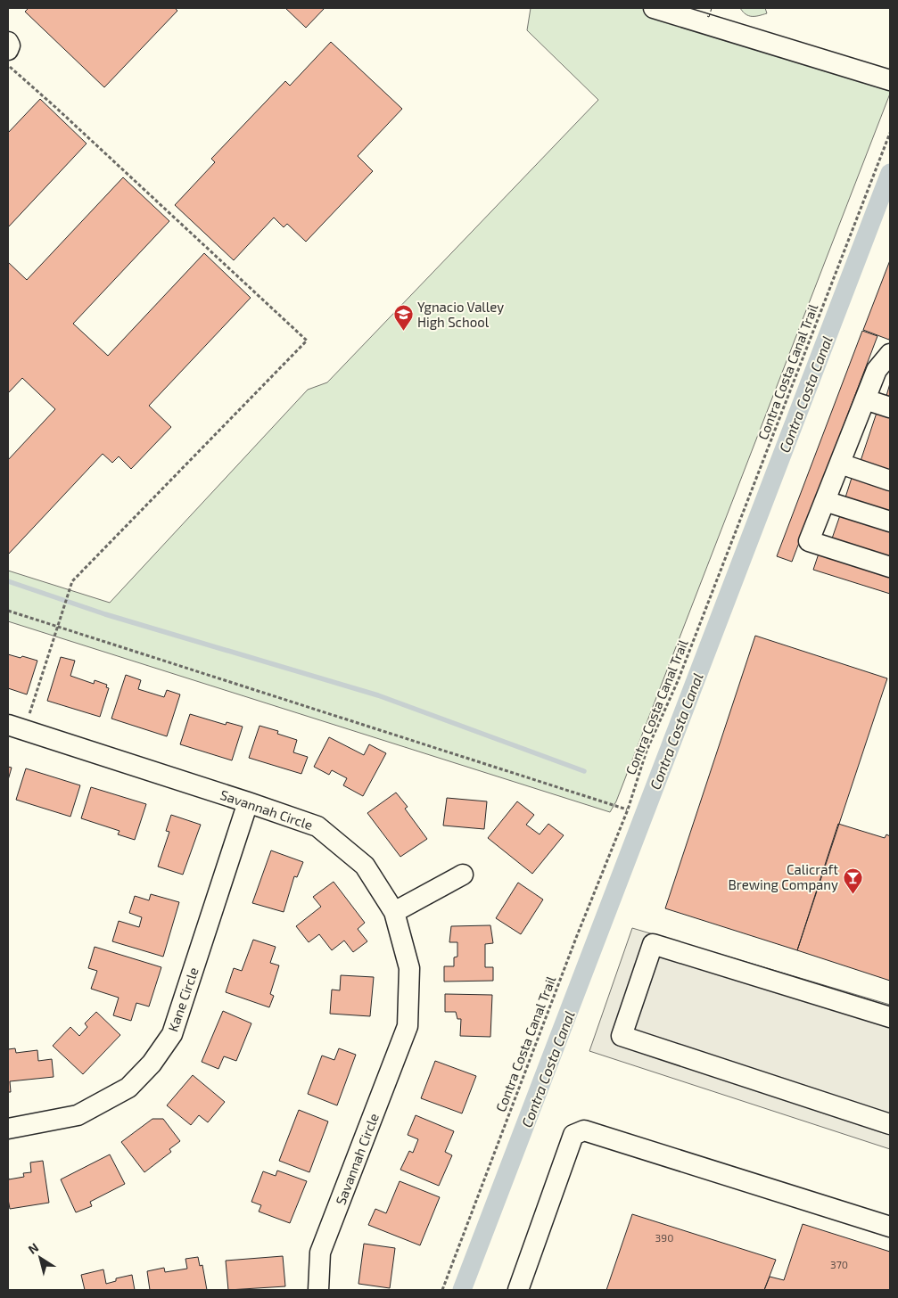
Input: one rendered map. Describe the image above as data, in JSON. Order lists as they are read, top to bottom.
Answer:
{
  "streets": {
    "street": ["Savannah Circle", "Kane Circle"],
    "path": ["Contra Costa Canal Trail"]
  },
  "crossings": [
    ["Savannah Circle", "Kane Circle"]
  ],
  "water": ["Contra Costa Canal"],
  "places": {
    "school or university": ["Ygnacio Valley High School"],
    "bar": ["Calicraft Brewing Company"]
  },
  "house_numbers": ["390", "370"],
  "north": "top left"
}
